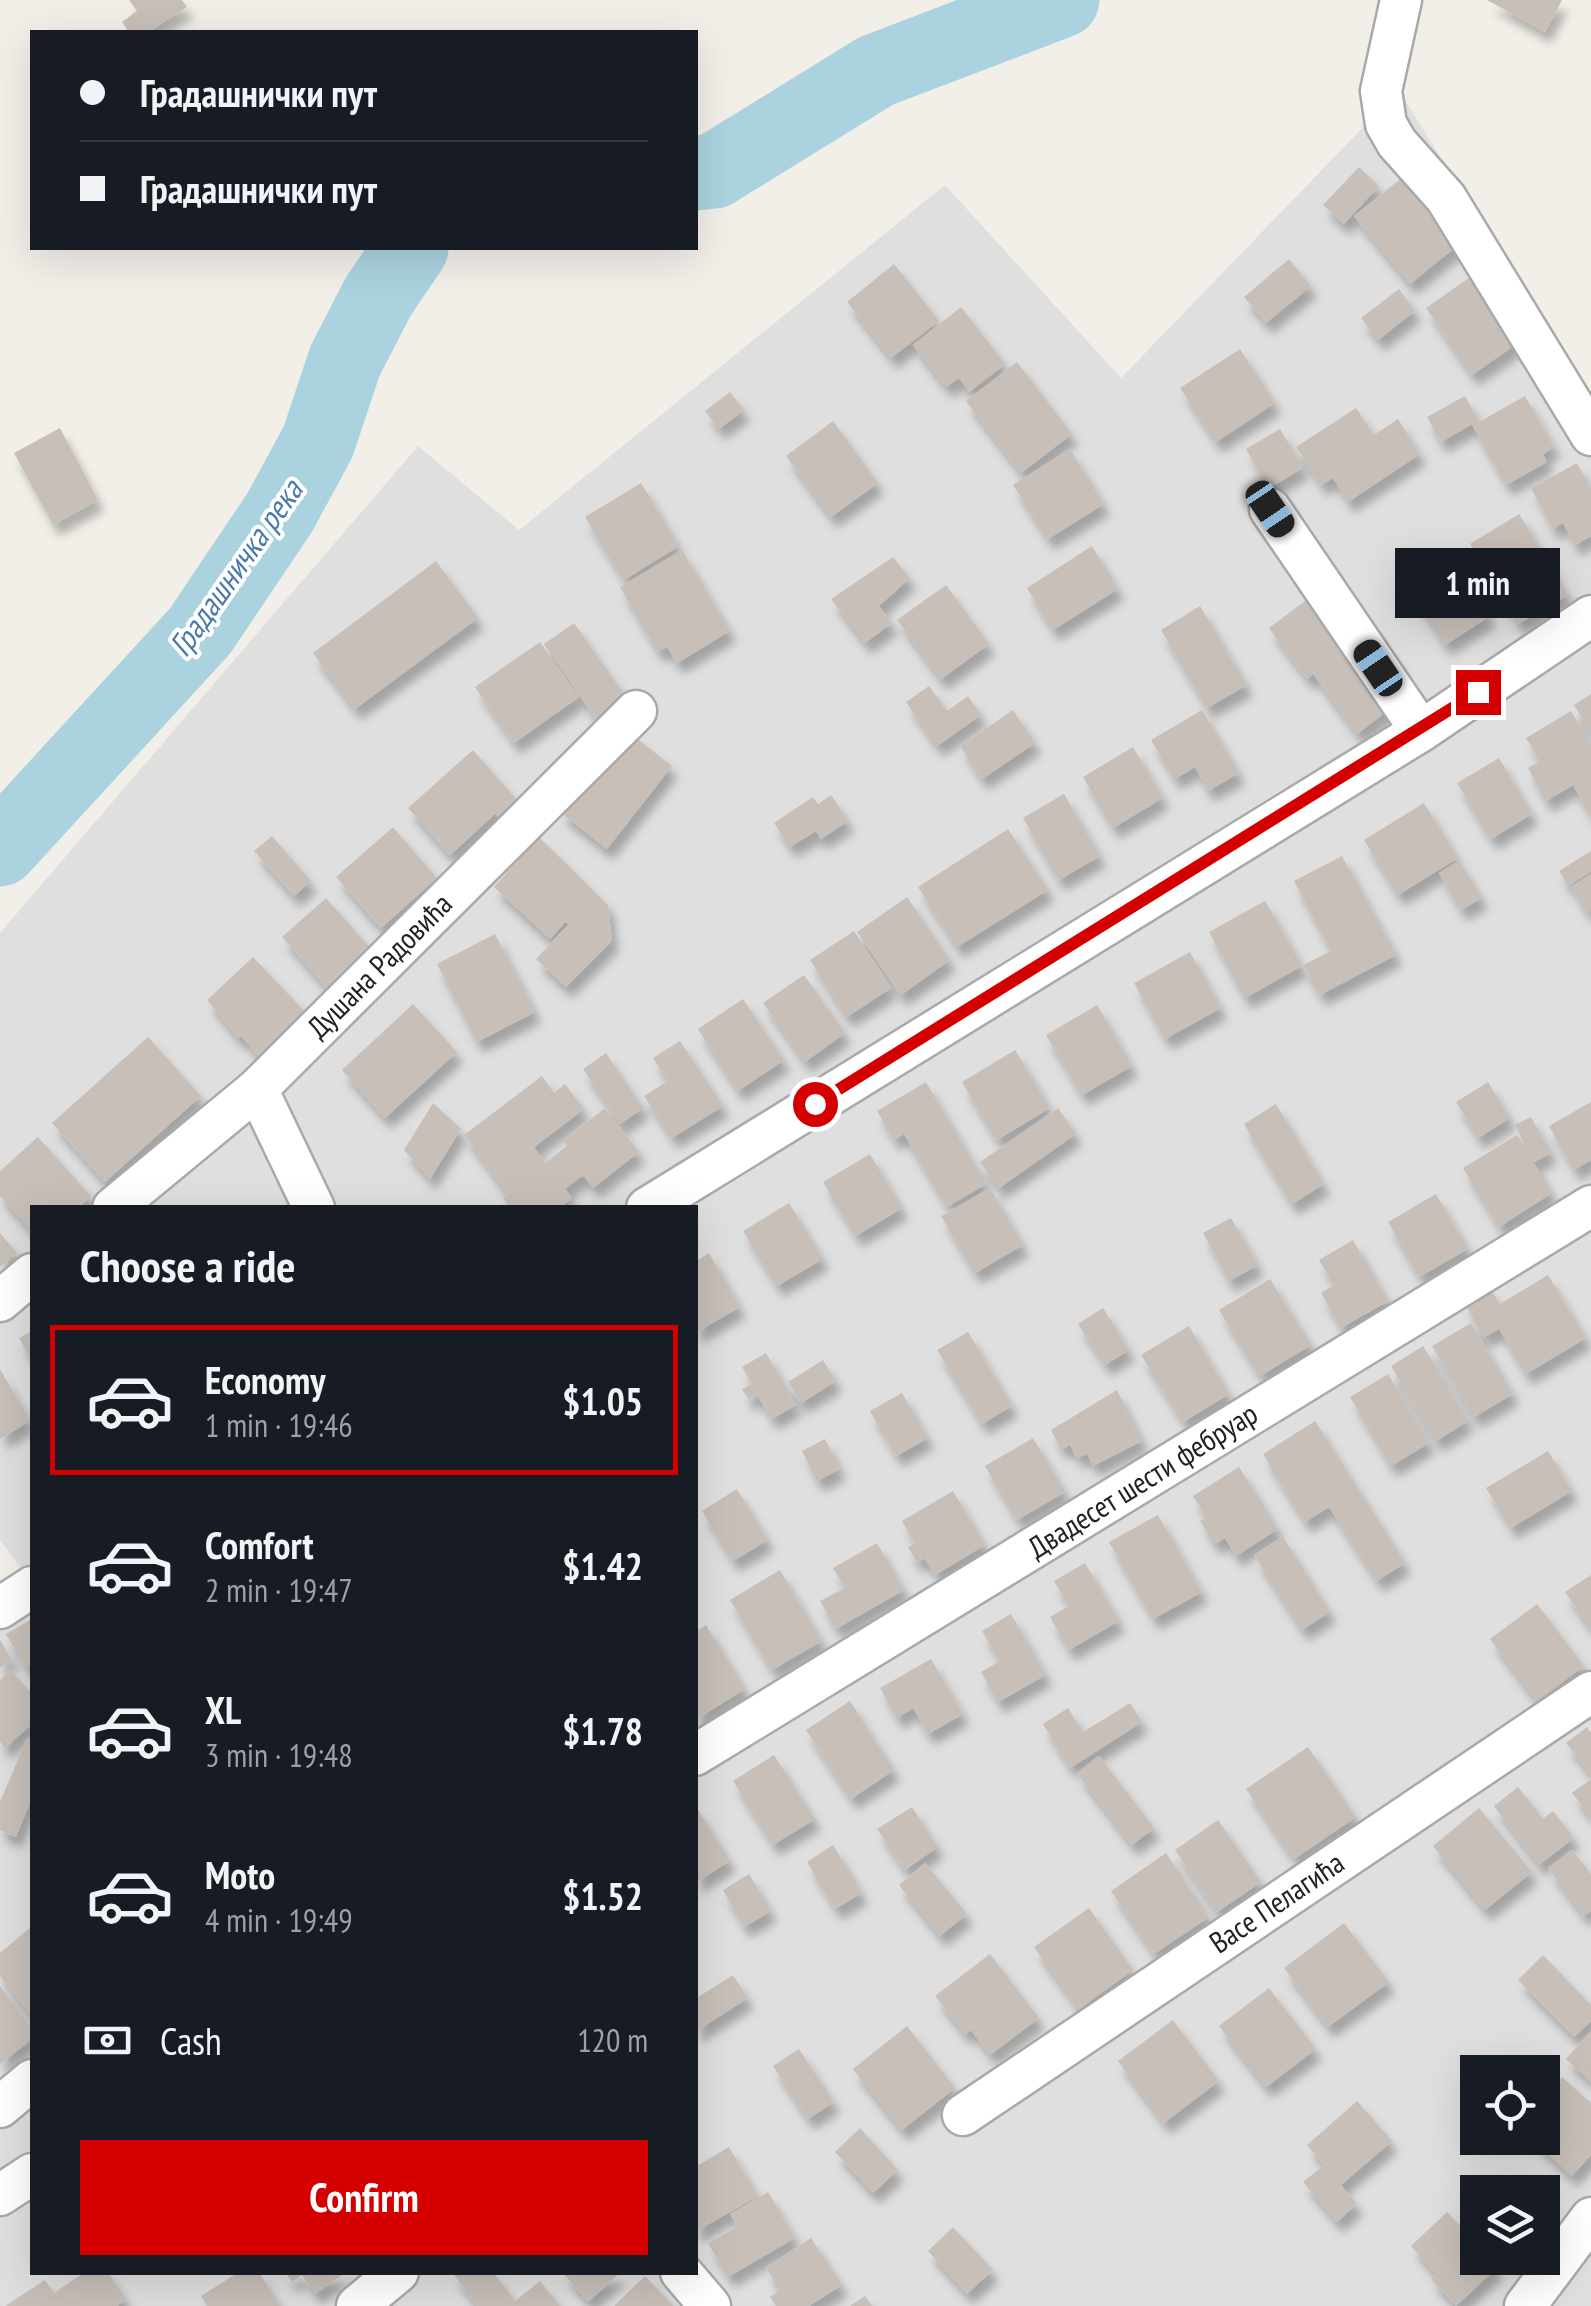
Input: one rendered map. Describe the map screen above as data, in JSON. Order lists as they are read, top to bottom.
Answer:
{
  "streets": {
    "street": ["Душана Радовића", "Двадесет шести фебруар", "Васе Пелагића"]
  },
  "water": ["Градашничка река"],
  "page": {
    "banner": ["Градашнички пут", "Градашнички пут"],
    "bubble": "1 min",
    "heading": "Choose a ride",
    "list": [
      {
        "name": "Economy",
        "note": "1 min · 19:46",
        "value": "$1.05"
      },
      {
        "name": "Comfort",
        "note": "2 min · 19:47",
        "value": "$1.42"
      },
      {
        "name": "XL",
        "note": "3 min · 19:48",
        "value": "$1.78"
      },
      {
        "name": "Moto",
        "note": "4 min · 19:49",
        "value": "$1.52"
      }
    ],
    "pay": ["Cash", "120 m"],
    "buttons": "Confirm"
  }
}
